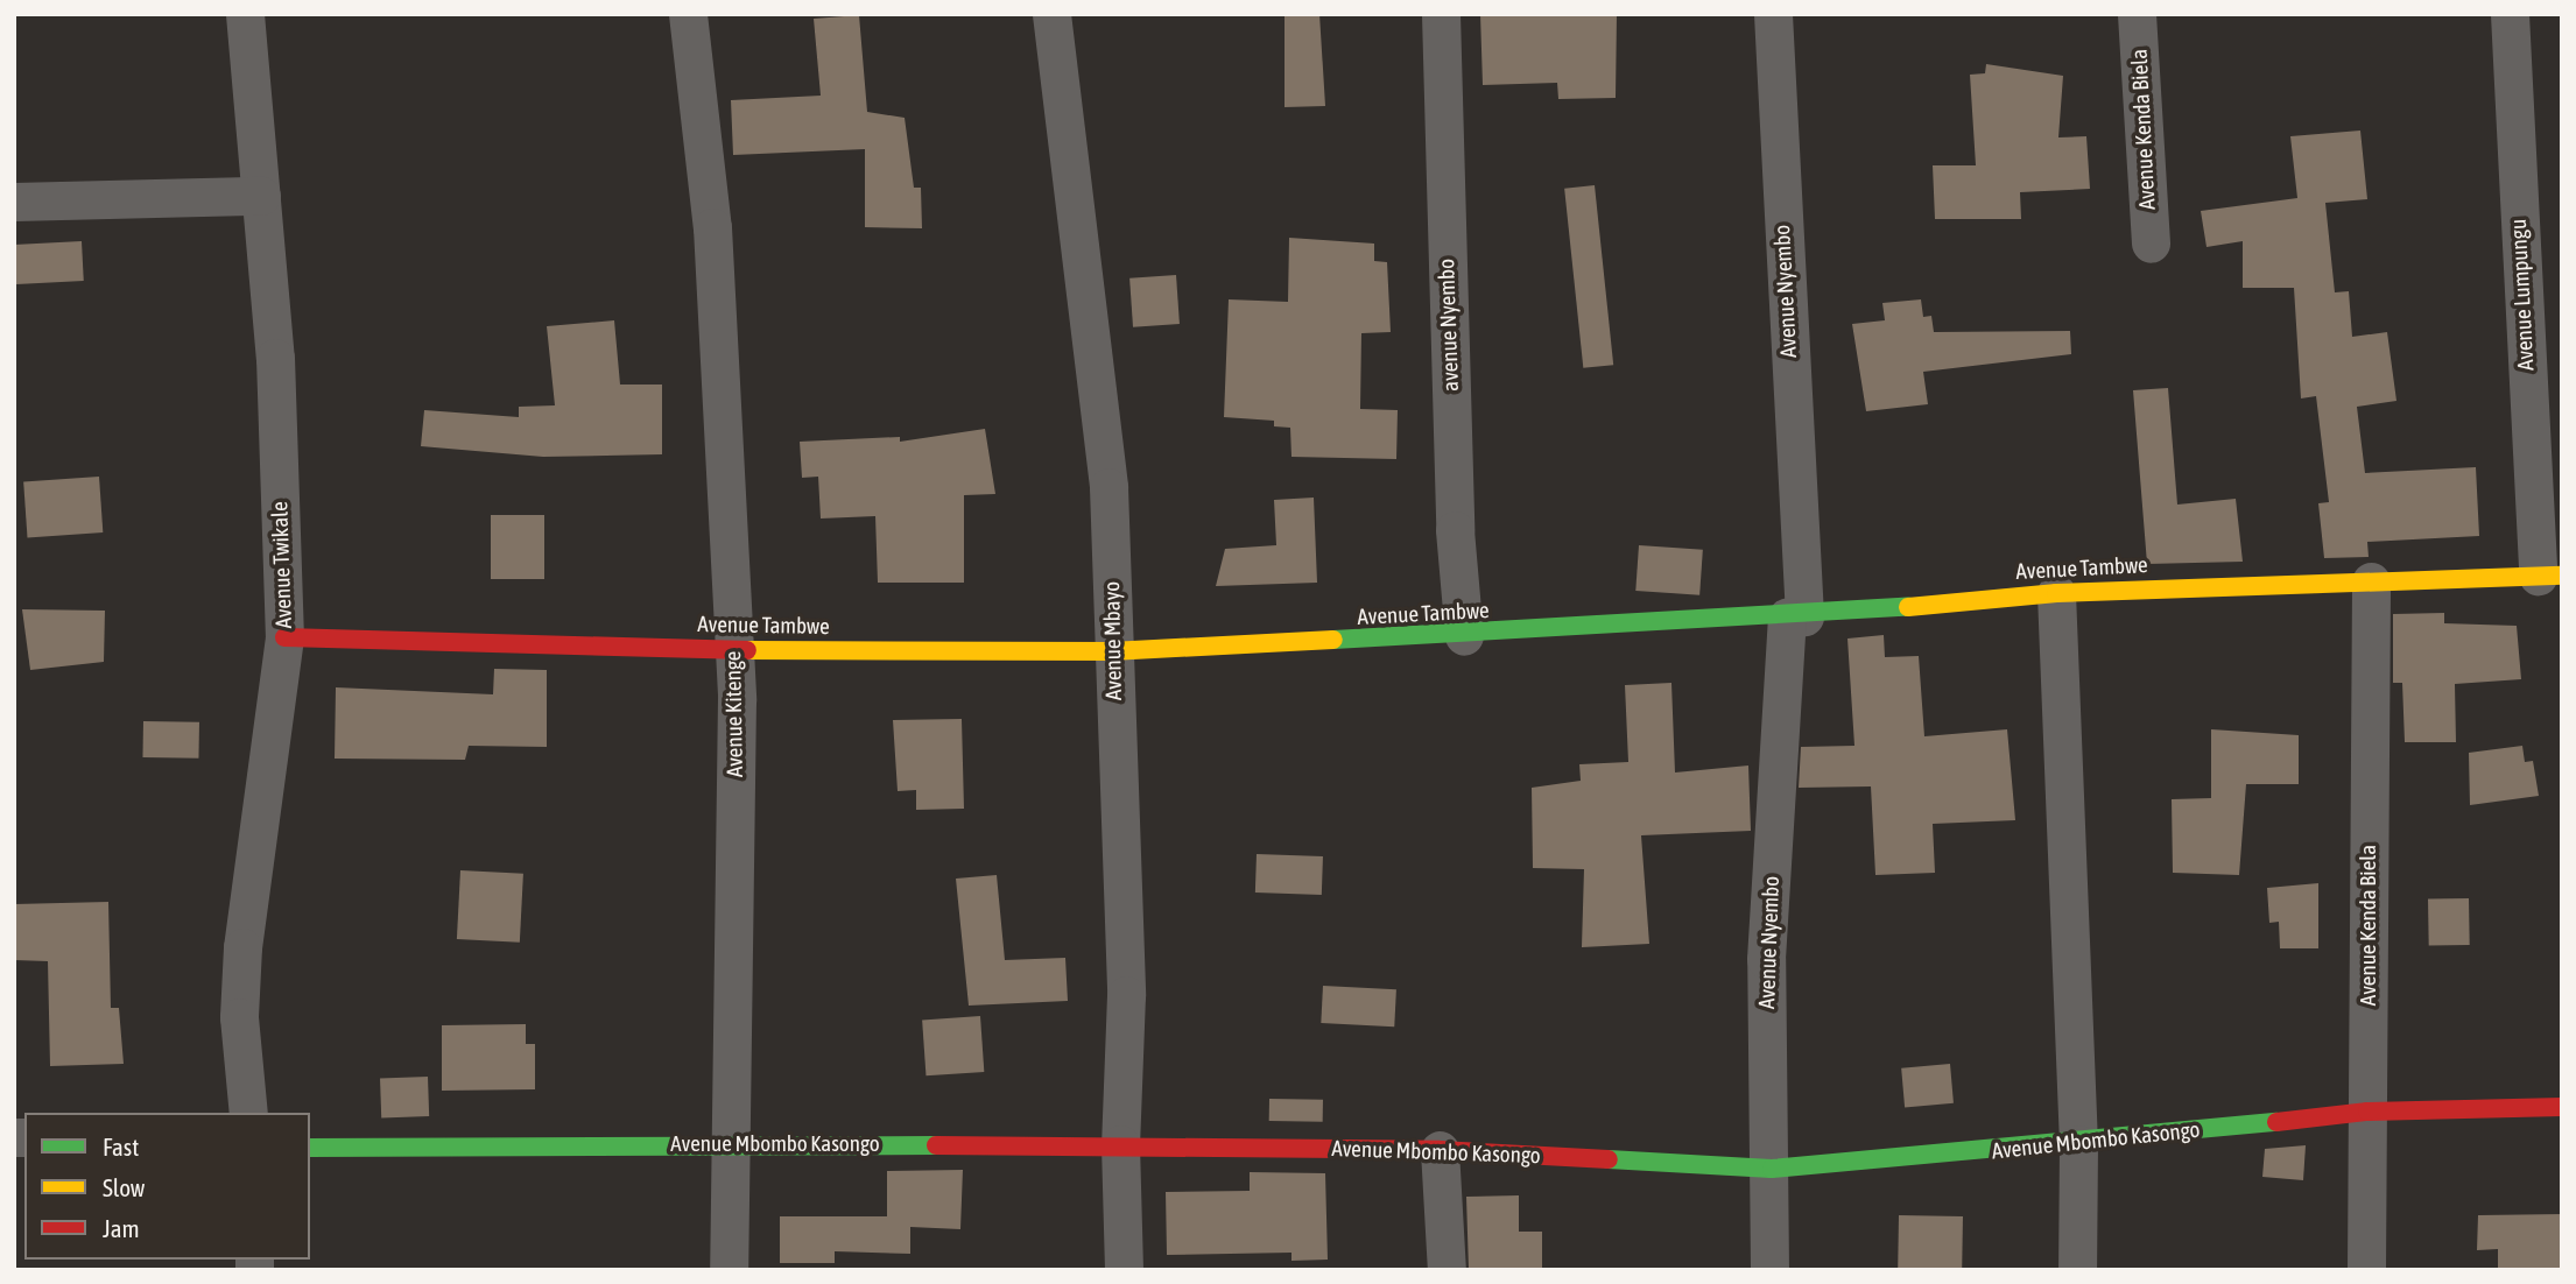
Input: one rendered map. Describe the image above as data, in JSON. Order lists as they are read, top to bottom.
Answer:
{
  "streets": {
    "street": [
      "Avenue Kenda Biela",
      "Avenue Nyembo",
      "Avenue Lumpungu",
      "avenue Nyembo",
      "Avenue Twikale",
      "Avenue Tambwe",
      "Avenue Mbayo",
      "Avenue Kitenge",
      "Avenue Mbombo Kasongo"
    ]
  },
  "crossings": [
    ["Avenue Kenda Biela", "Avenue Tambwe"],
    ["Avenue Kenda Biela", "Avenue Mbombo Kasongo"],
    ["Avenue Nyembo", "Avenue Tambwe"],
    ["Avenue Nyembo", "Avenue Mbombo Kasongo"],
    ["Avenue Lumpungu", "Avenue Tambwe"],
    ["avenue Nyembo", "Avenue Tambwe"],
    ["Avenue Twikale", "Avenue Tambwe"],
    ["Avenue Tambwe", "Avenue Mbayo"],
    ["Avenue Tambwe", "Avenue Kitenge"],
    ["Avenue Mbayo", "Avenue Mbombo Kasongo"],
    ["Avenue Kitenge", "Avenue Mbombo Kasongo"]
  ],
  "legend": ["Fast", "Slow", "Jam"]
}
